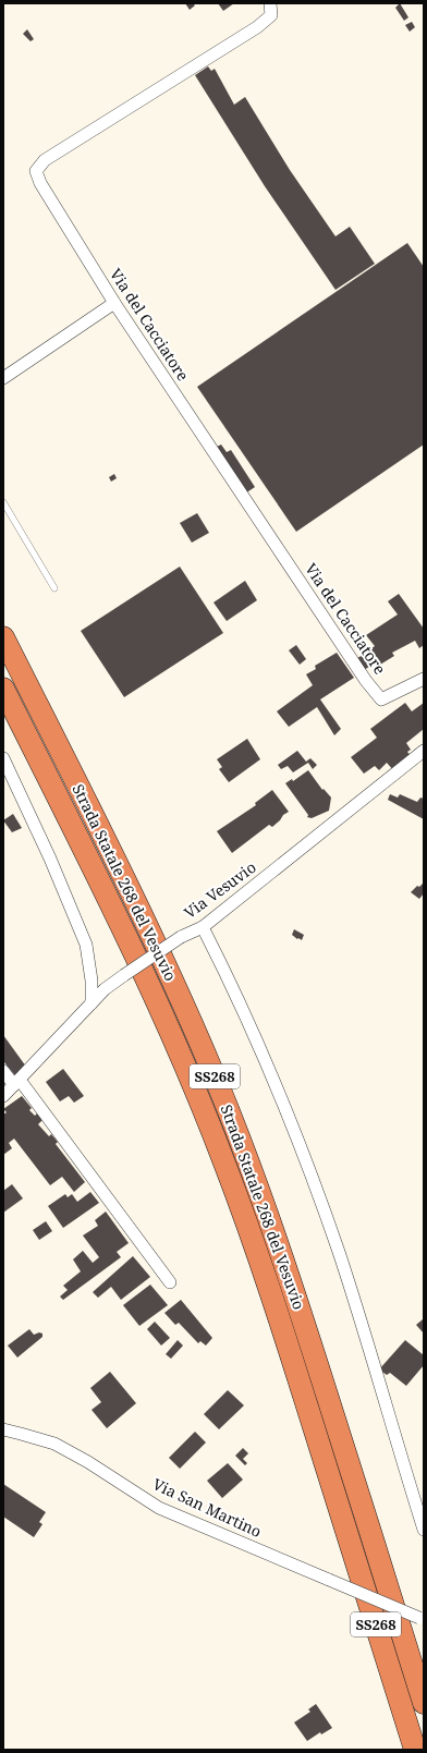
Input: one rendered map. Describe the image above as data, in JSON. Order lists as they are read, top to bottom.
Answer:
{
  "streets": {
    "highway": ["Strada Statale 268 del Vesuvio", "SS268"],
    "street": ["Via del Cacciatore", "Via Vesuvio", "Via San Martino"]
  }
}
